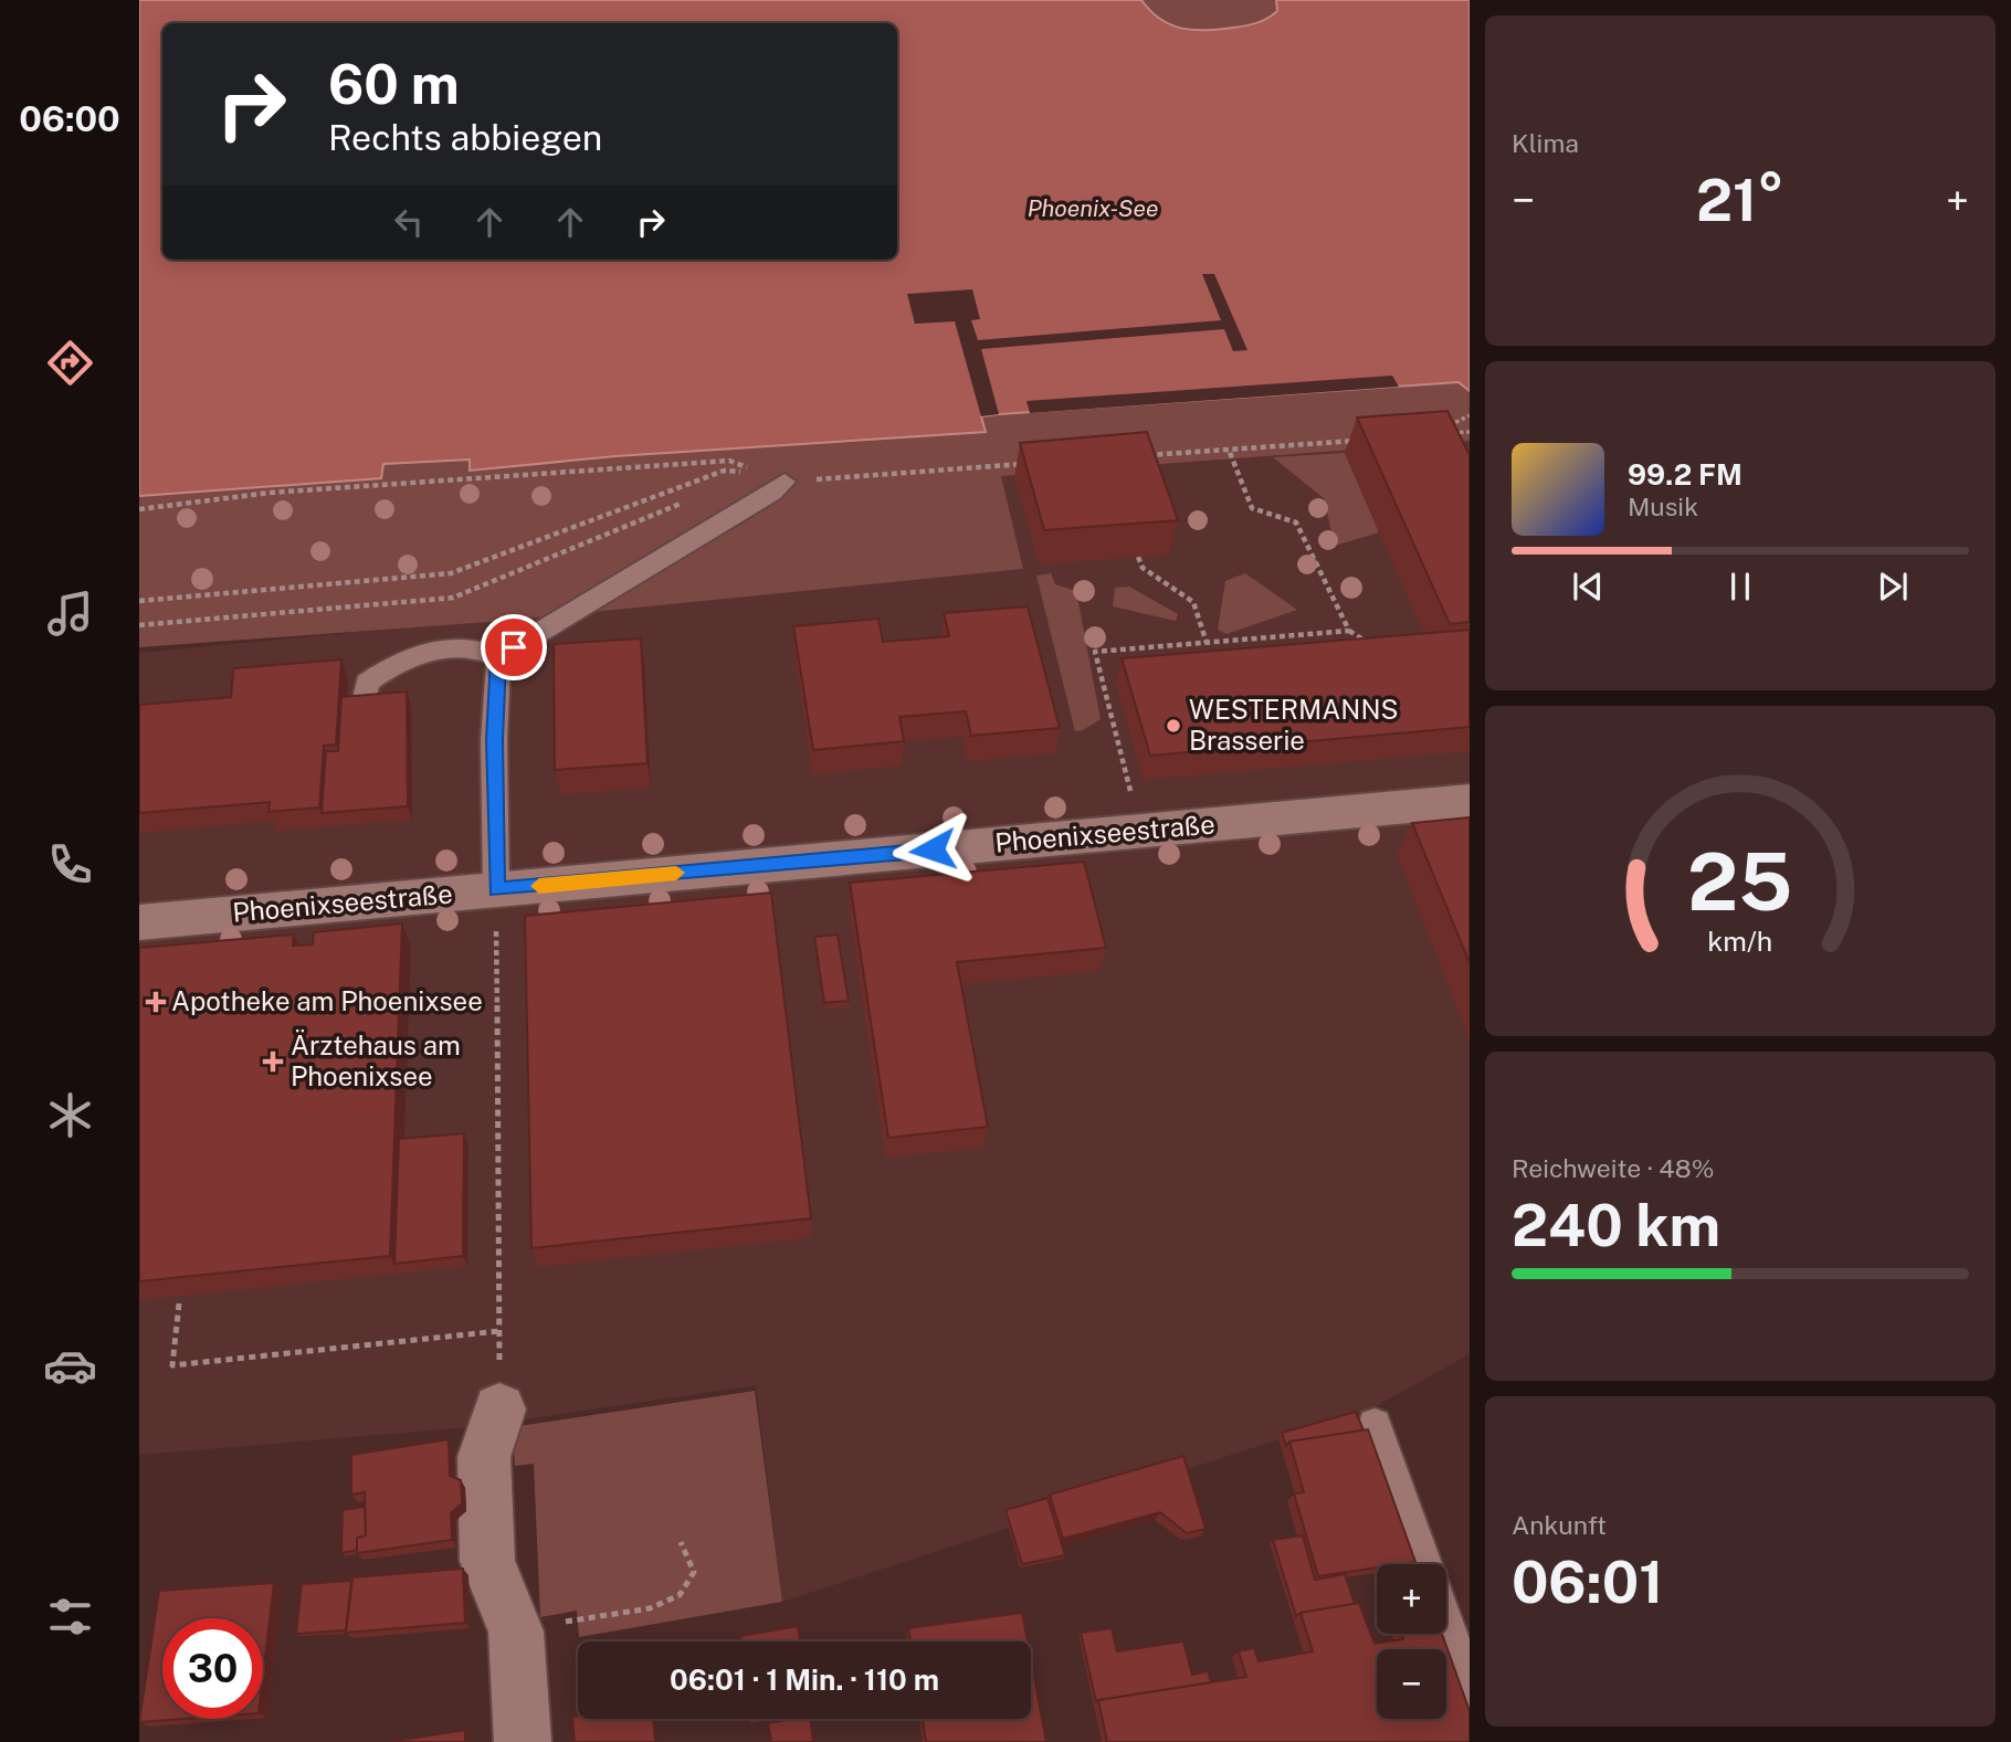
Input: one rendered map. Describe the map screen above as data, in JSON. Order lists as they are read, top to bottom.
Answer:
{
  "streets": {
    "street": ["Phoenixseestraße"]
  },
  "water": ["Phoenix-See"],
  "places": {
    "other": ["WESTERMANNS Brasserie"],
    "health": ["Apotheke am Phoenixsee", "Ärztehaus am Phoenixsee"]
  },
  "page": {
    "tabs": "06:00",
    "tile": [
      "Klima",
      ["Reichweite · 48%", "240 km"],
      ["Ankunft", "06:01"]
    ],
    "turn": ["60 m", "Rechts abbiegen"],
    "heat": ["−", "21°", "+"],
    "song": ["99.2 FM", "Musik"],
    "map_buttons": ["+", "−"],
    "limit": "30",
    "trip": "06:01 · 1 Min. · 110 m",
    "gauge": ["25", "km/h"]
  }
}
